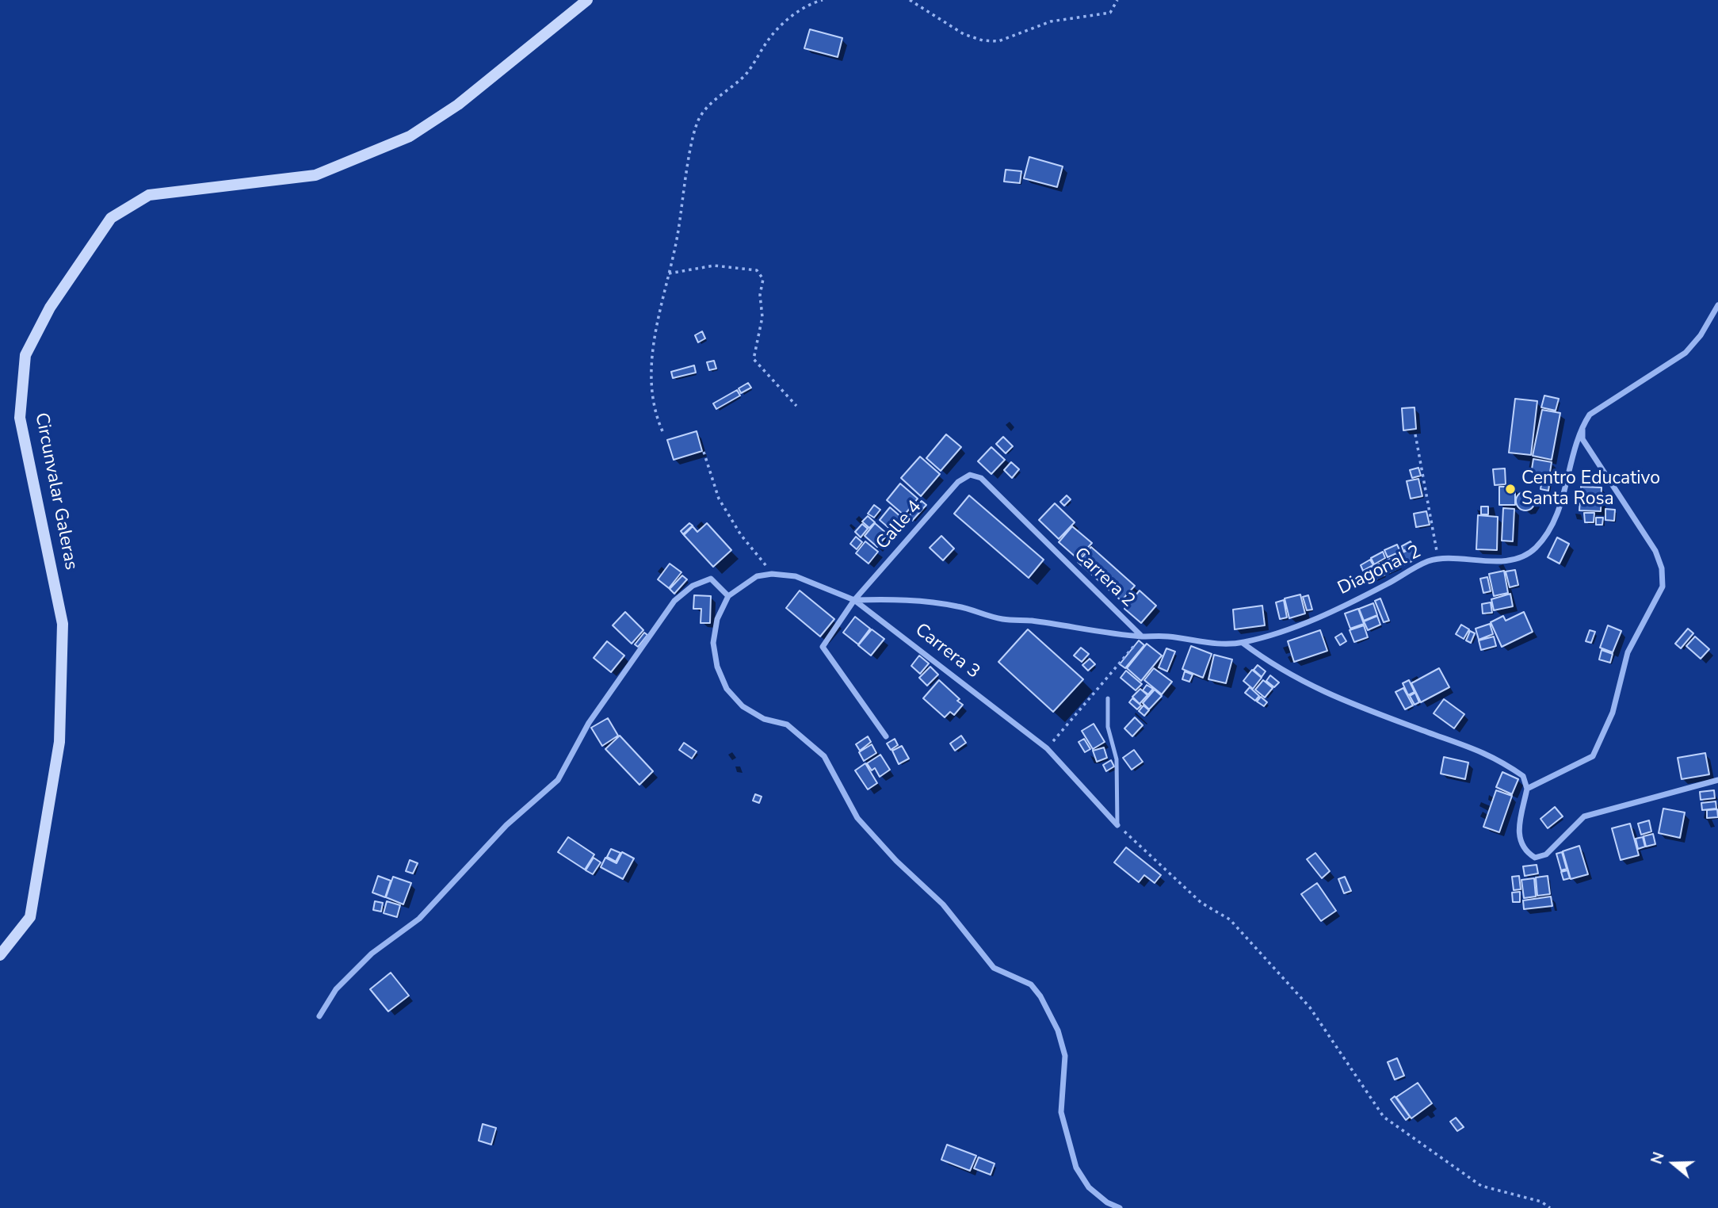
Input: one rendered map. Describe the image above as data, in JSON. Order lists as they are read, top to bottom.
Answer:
{
  "streets": {
    "main road": ["Circunvalar Galeras"],
    "street": [
      "Calle 4",
      "Diagonal 2",
      "Carrera 2",
      "Carrera 3"
    ]
  },
  "crossings": [
    ["Calle 4", "Carrera 2"],
    ["Calle 4", "Carrera 3"]
  ],
  "places": ["Centro Educativo Santa Rosa"],
  "north": "left"
}
